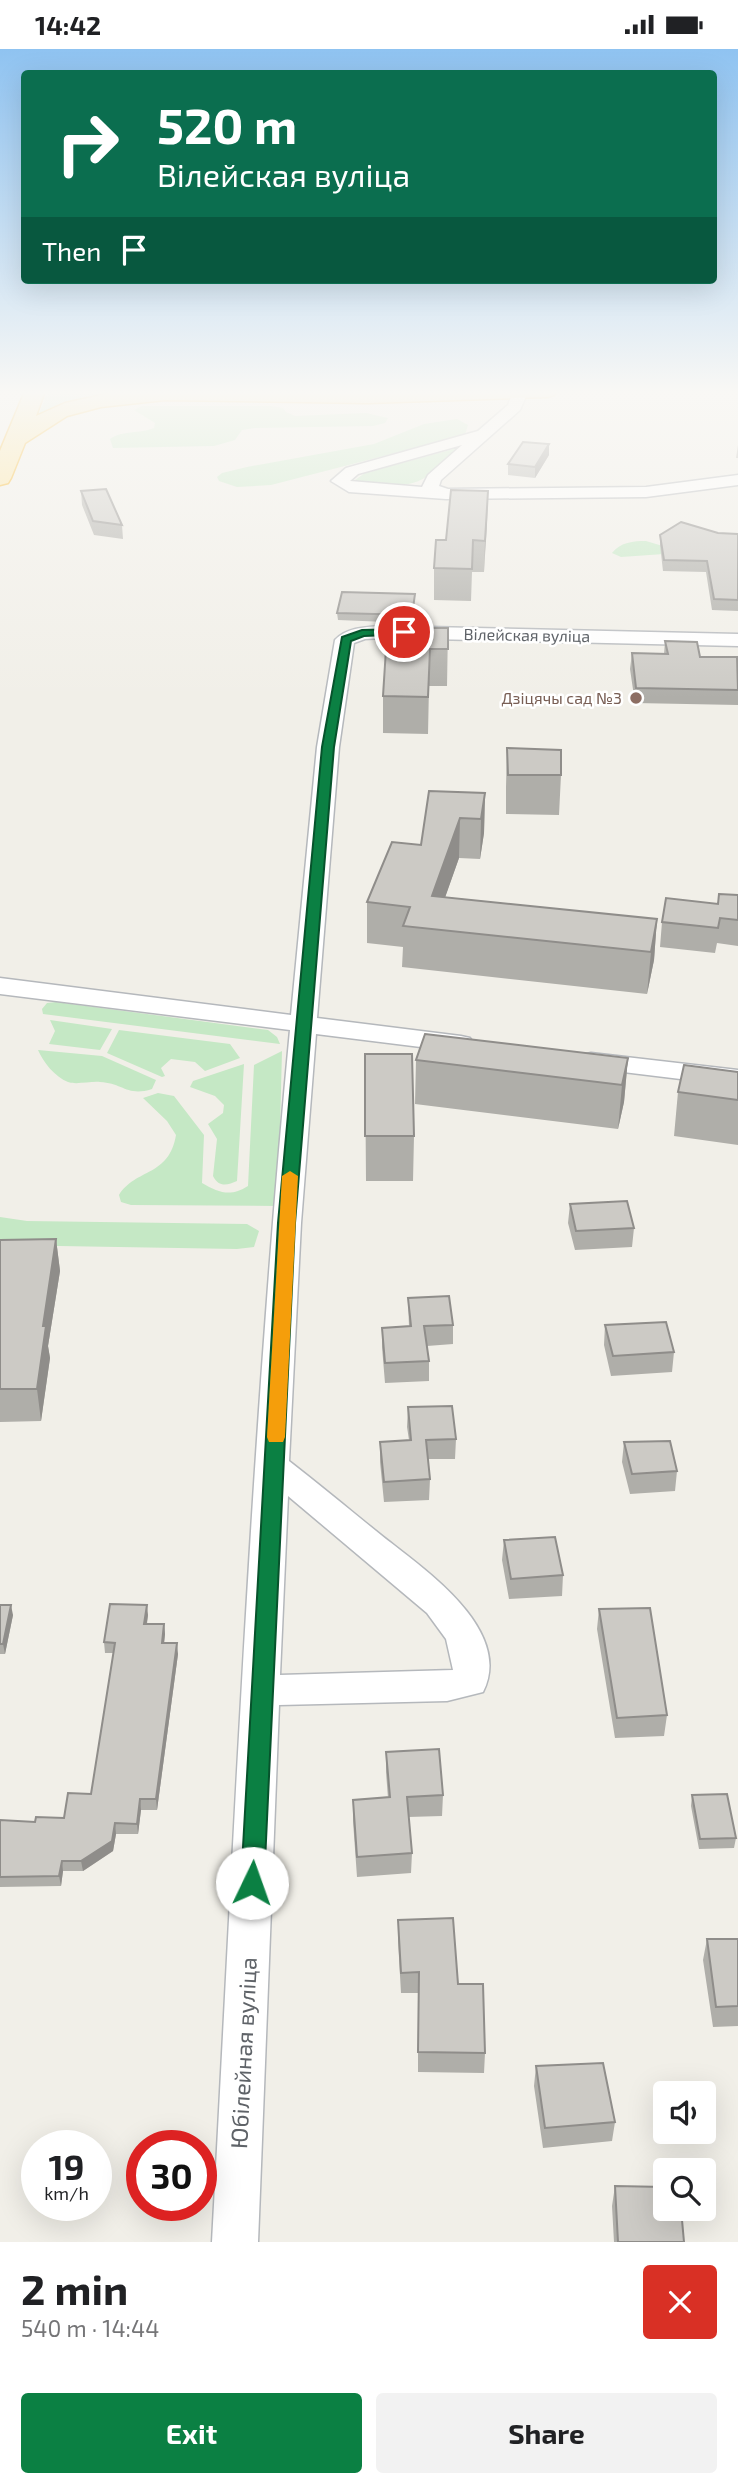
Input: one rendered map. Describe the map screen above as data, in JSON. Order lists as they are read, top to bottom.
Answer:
{
  "streets": {
    "street": ["Вілейская вуліца", "Юбілейная вуліца"]
  },
  "crossings": [
    ["Вілейская вуліца", "Юбілейная вуліца"]
  ],
  "places": ["Дзіцячы сад №3"],
  "page": {
    "status": "14:42",
    "turn": ["520 m", "Вілейская вуліца"],
    "then": "Then",
    "speed": "19 km/h",
    "limit": "30",
    "heading": ["2 min", "540 m · 14:44"],
    "buttons": ["Exit", "Share"]
  }
}
